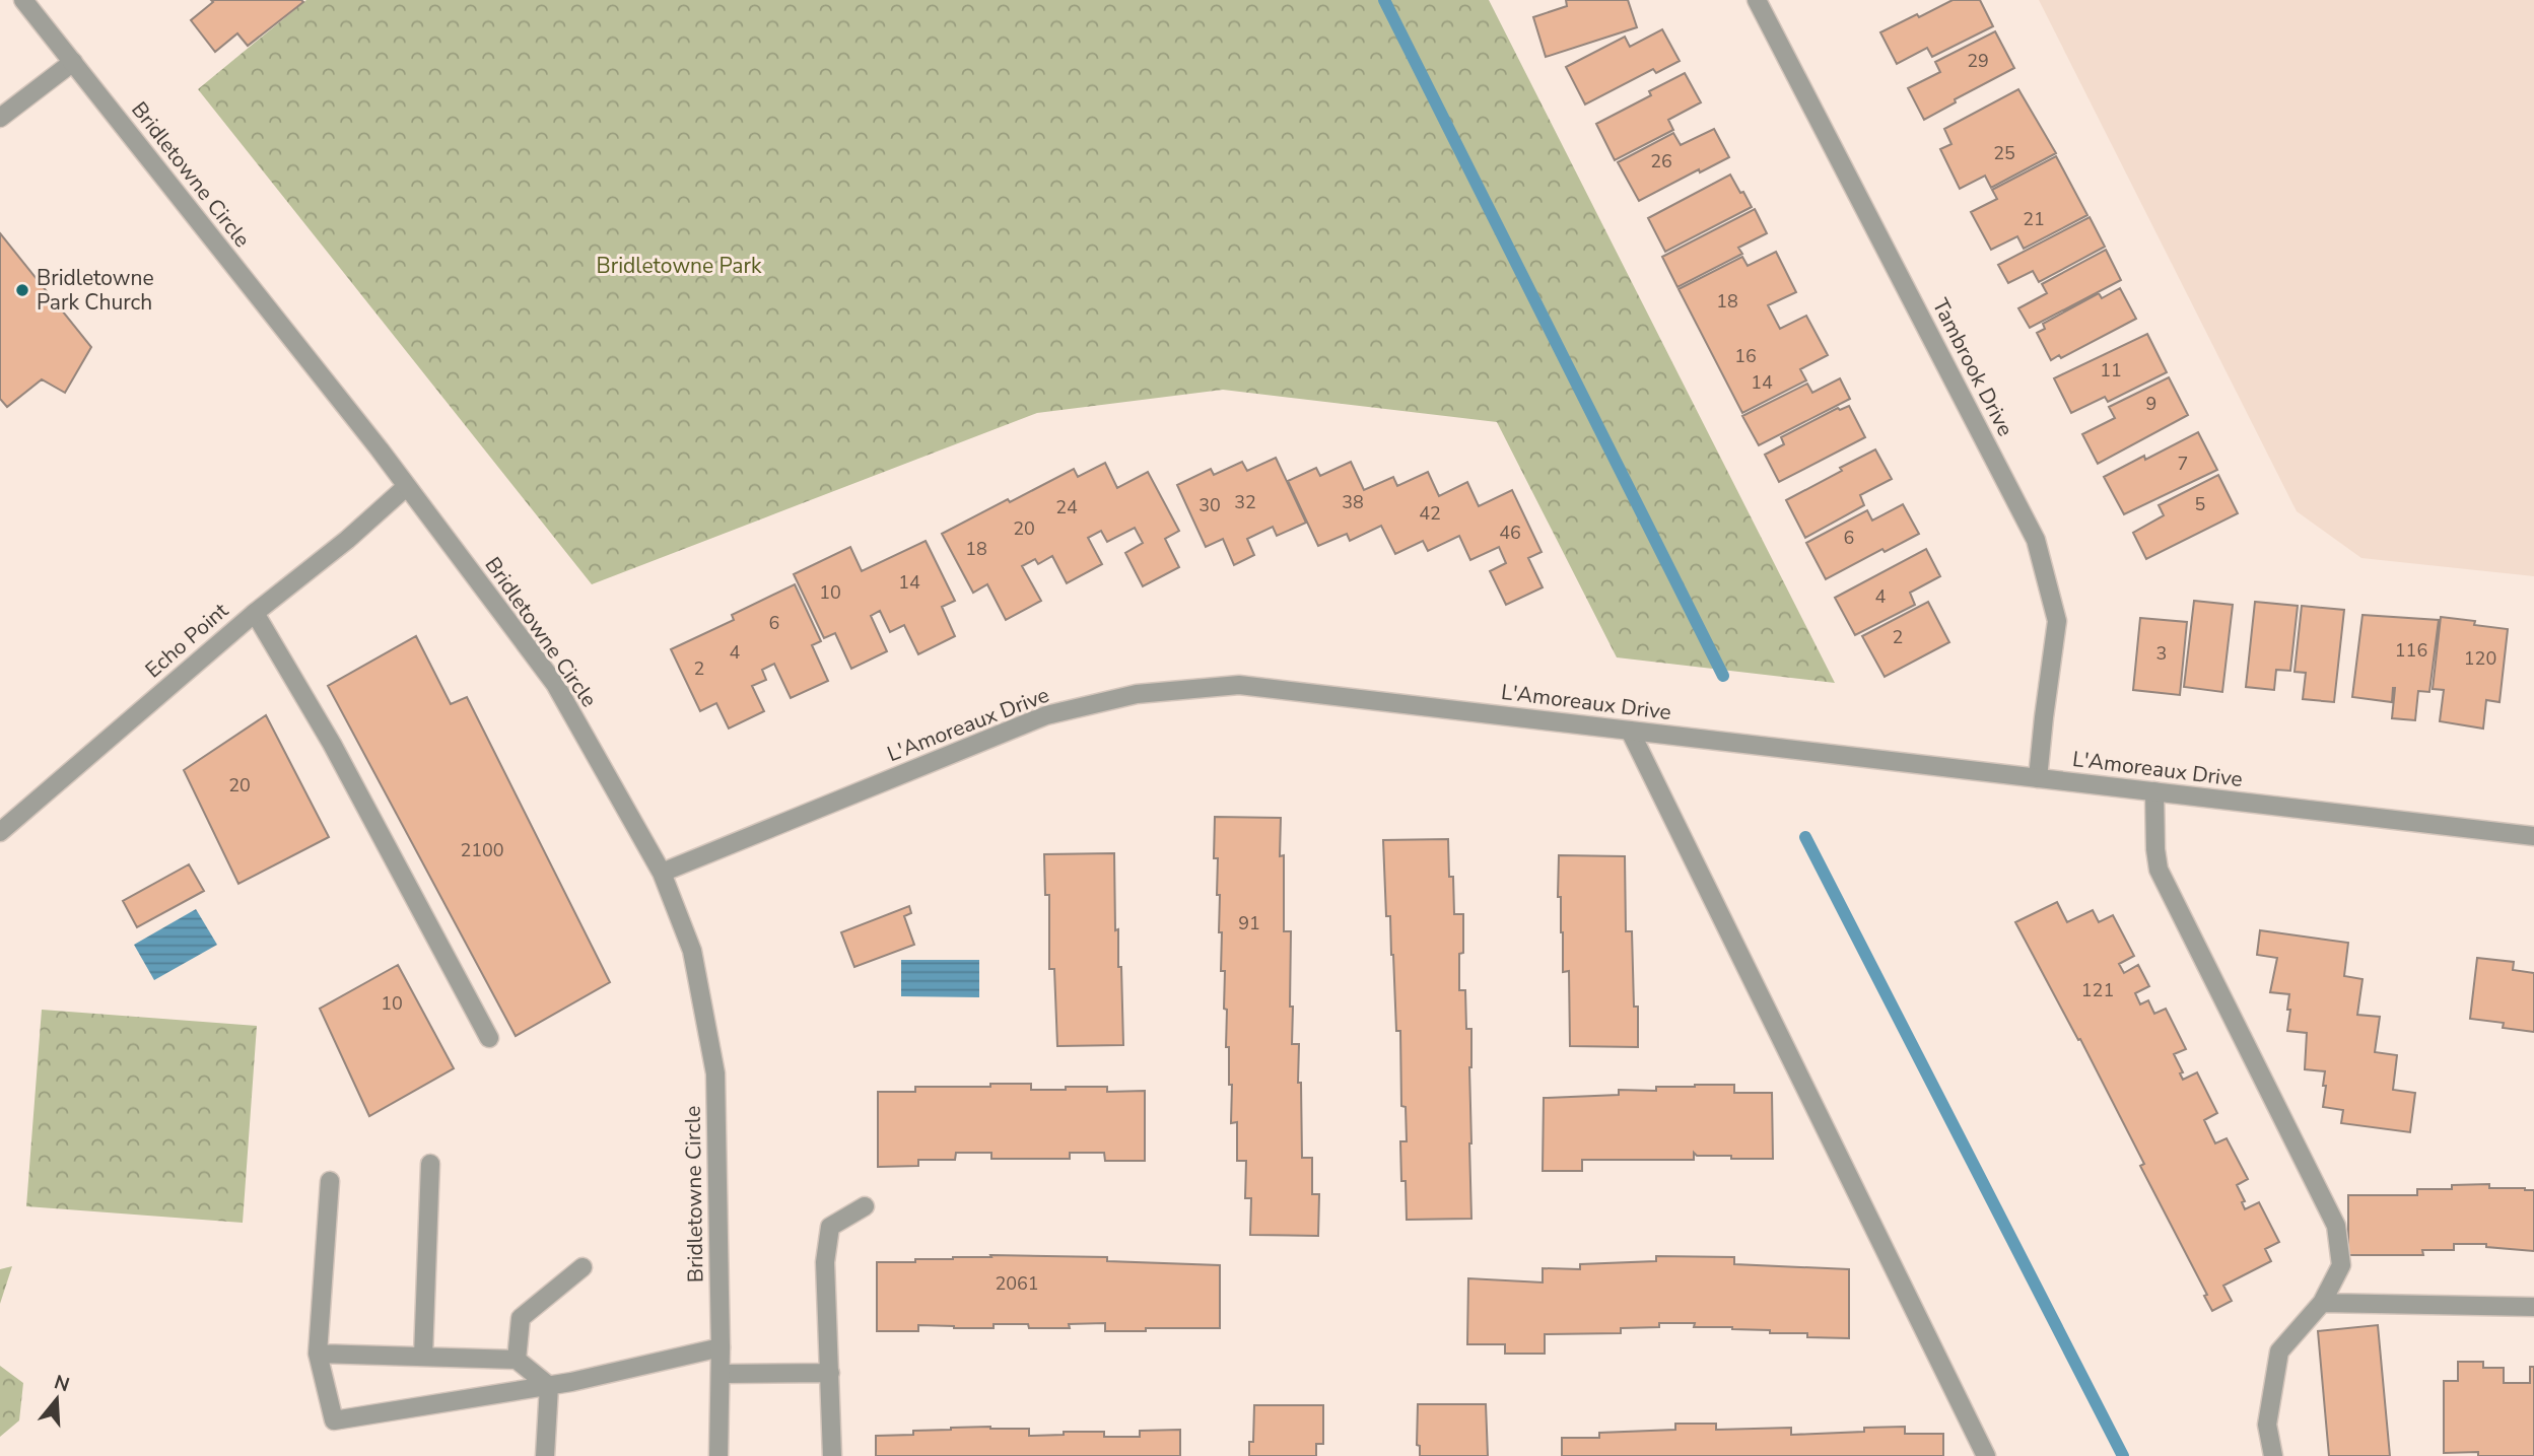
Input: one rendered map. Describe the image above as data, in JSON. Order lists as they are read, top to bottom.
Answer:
{
  "streets": {
    "street": [
      "Bridletowne Circle",
      "Tambrook Drive",
      "Echo Point",
      "L'Amoreaux Drive"
    ]
  },
  "crossings": [
    ["Bridletowne Circle", "Echo Point"],
    ["Bridletowne Circle", "L'Amoreaux Drive"],
    ["Tambrook Drive", "L'Amoreaux Drive"]
  ],
  "parks": ["Bridletowne Park"],
  "places": ["Bridletowne Park Church"],
  "house_numbers": [
    "29",
    "25",
    "26",
    "21",
    "18",
    "16",
    "11",
    "14",
    "9",
    "7",
    "32",
    "38",
    "5",
    "30",
    "24",
    "42",
    "20",
    "46",
    "6",
    "18",
    "14",
    "10",
    "4",
    "6",
    "2",
    "116",
    "4",
    "3",
    "120",
    "2",
    "20",
    "2100",
    "91",
    "121",
    "10",
    "2061"
  ],
  "north": "top"
}
